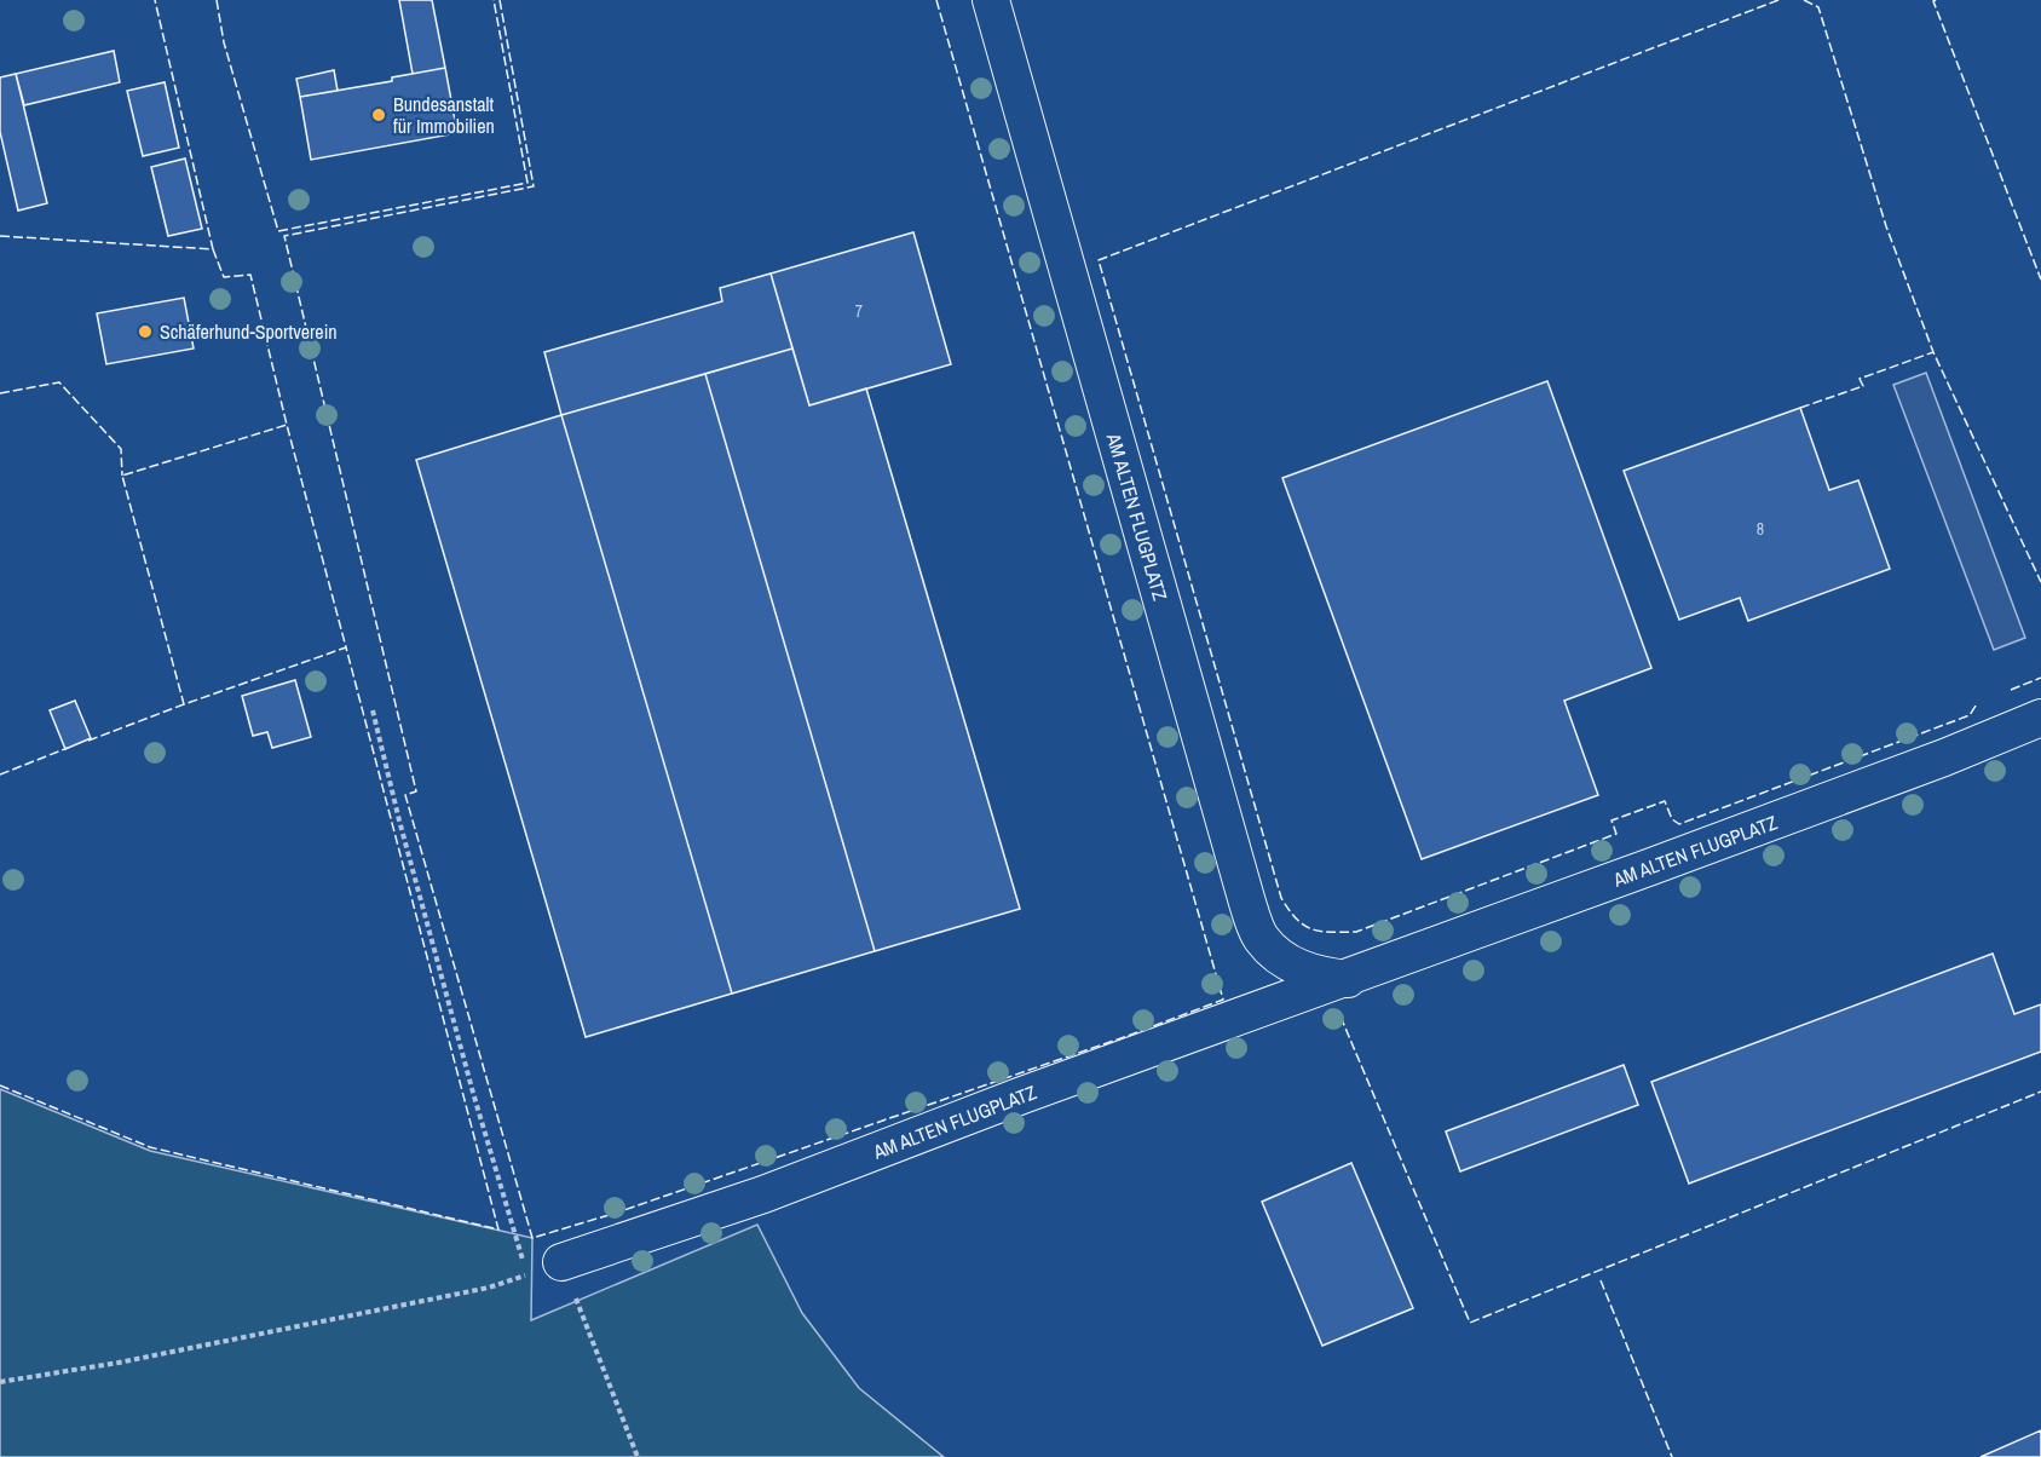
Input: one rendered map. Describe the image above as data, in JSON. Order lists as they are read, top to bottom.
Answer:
{
  "streets": {
    "street": ["AM ALTEN FLUGPLATZ"]
  },
  "places": ["Bundesanstalt für Immobilien", "Schäferhund-Sportverein"],
  "house_numbers": ["7", "8"]
}
